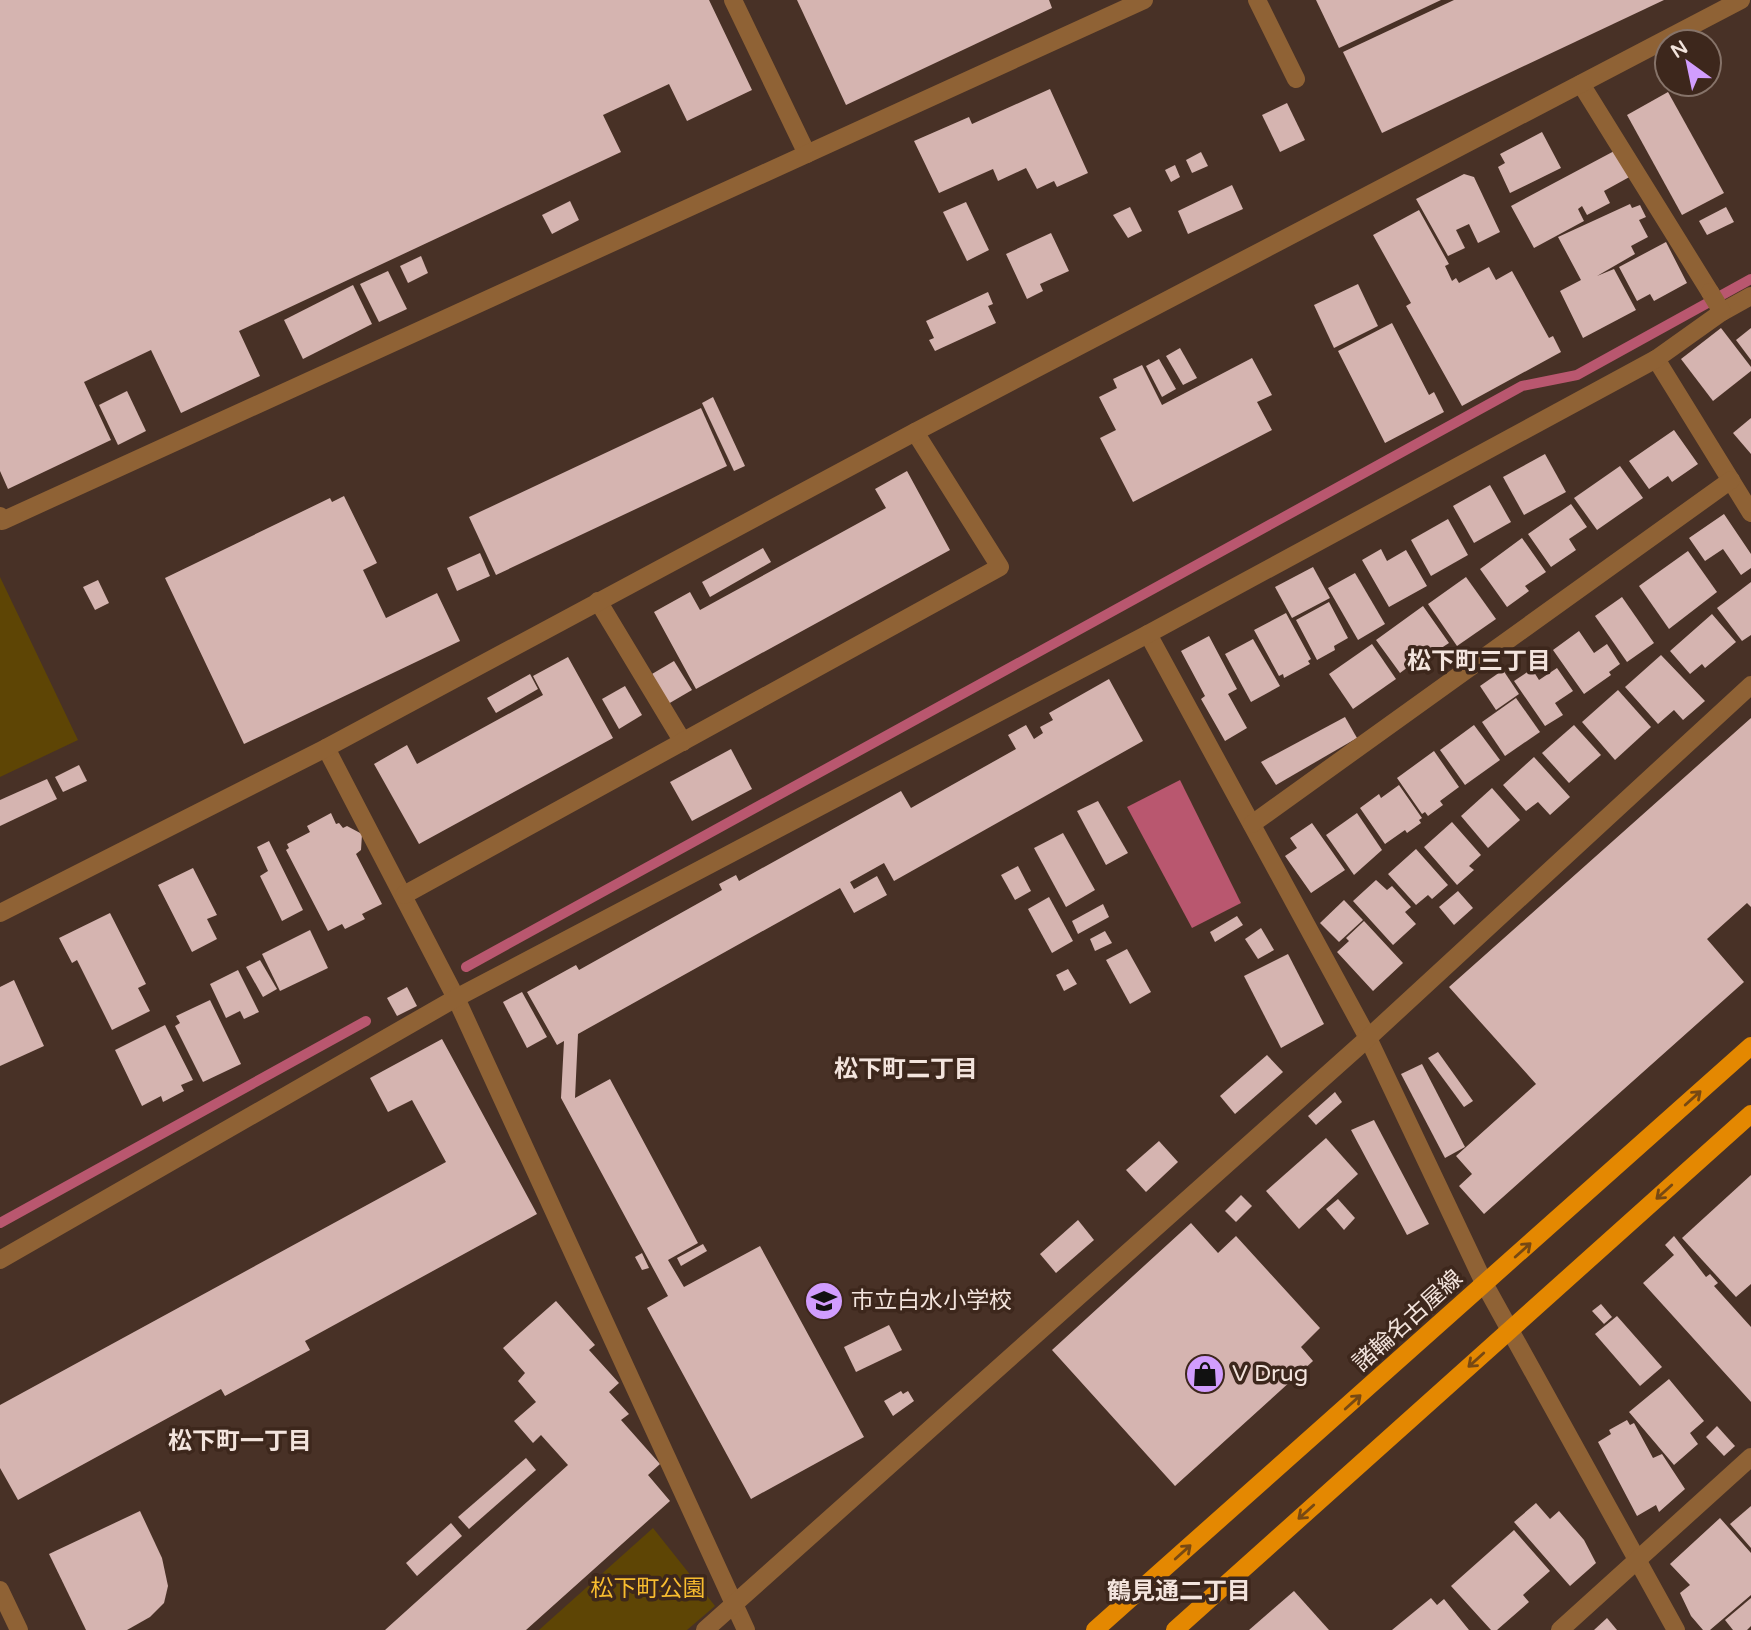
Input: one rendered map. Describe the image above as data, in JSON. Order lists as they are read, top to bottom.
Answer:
{
  "streets": {
    "main road": ["諸輪名古屋線"]
  },
  "districts": [
    "松下町三丁目",
    "松下町二丁目",
    "松下町一丁目",
    "鶴見通二丁目"
  ],
  "parks": ["松下町公園"],
  "places": {
    "school or university": ["市立白水小学校"],
    "shop": ["V Drug"]
  },
  "north": "top left"
}
